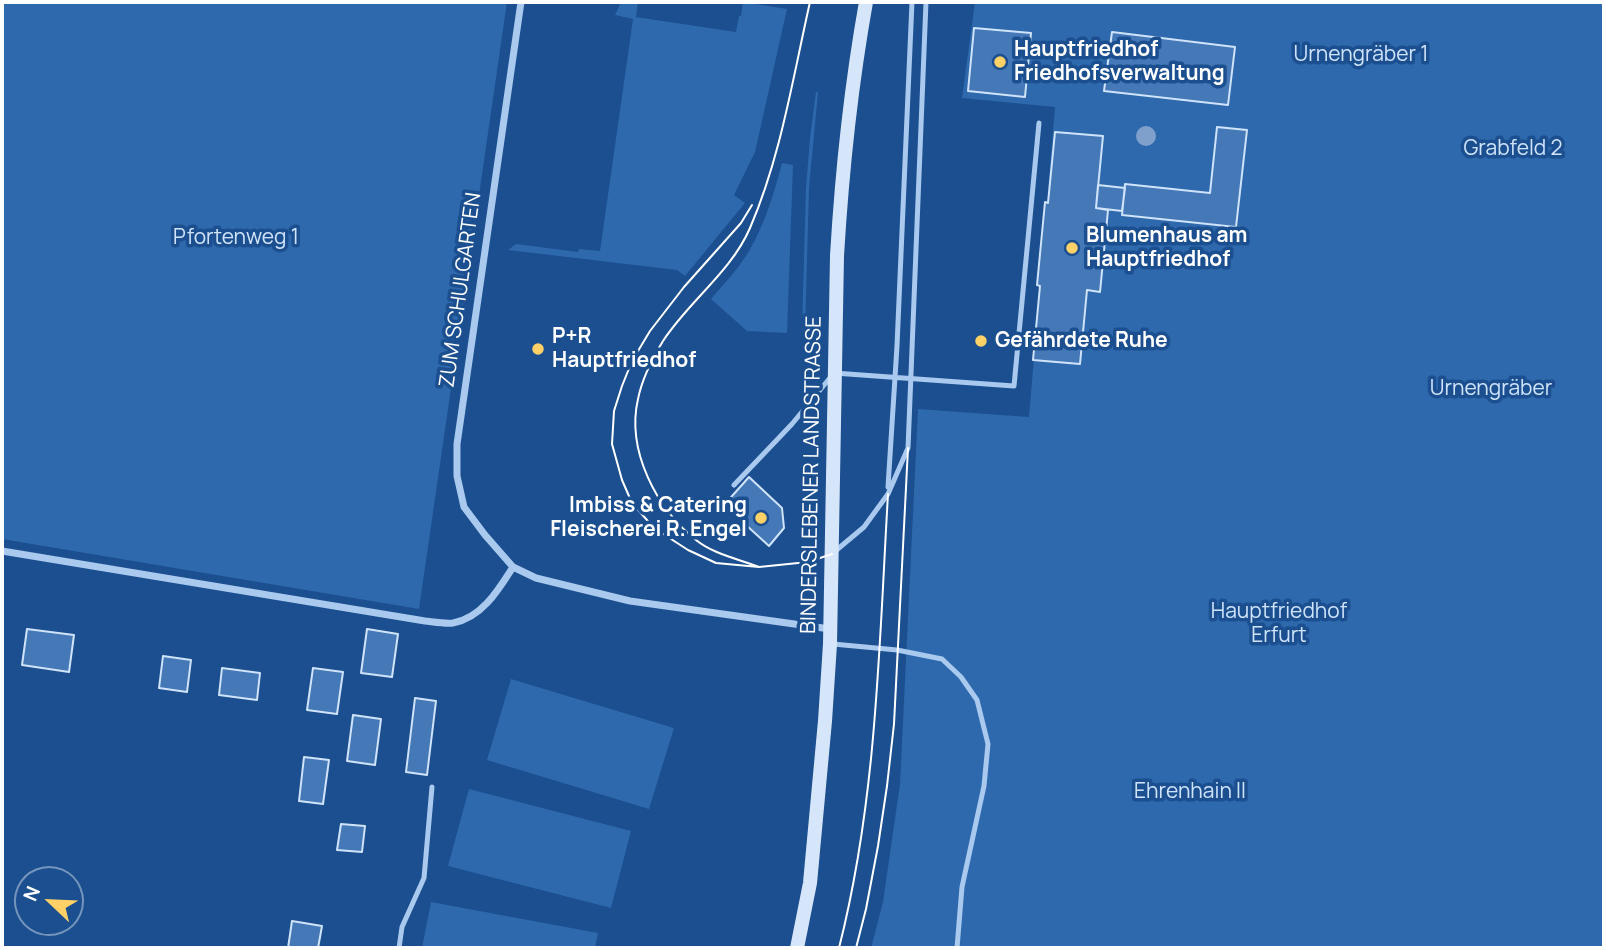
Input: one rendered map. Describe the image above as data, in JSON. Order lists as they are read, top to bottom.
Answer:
{
  "streets": {
    "main road": ["BINDERSLEBENER LANDSTRASSE"],
    "street": ["ZUM SCHULGARTEN"]
  },
  "crossings": [
    ["ZUM SCHULGARTEN", "BINDERSLEBENER LANDSTRASSE"]
  ],
  "parks": [
    "Urnengräber 1",
    "Grabfeld 2",
    "Pfortenweg 1",
    "Urnengräber",
    "Hauptfriedhof Erfurt",
    "Ehrenhain II"
  ],
  "places": [
    "Hauptfriedhof Friedhofsverwaltung",
    "Blumenhaus am Hauptfriedhof",
    "Gefährdete Ruhe",
    "P+R Hauptfriedhof",
    "Imbiss & Catering Fleischerei R. Engel"
  ],
  "north": "top left"
}
